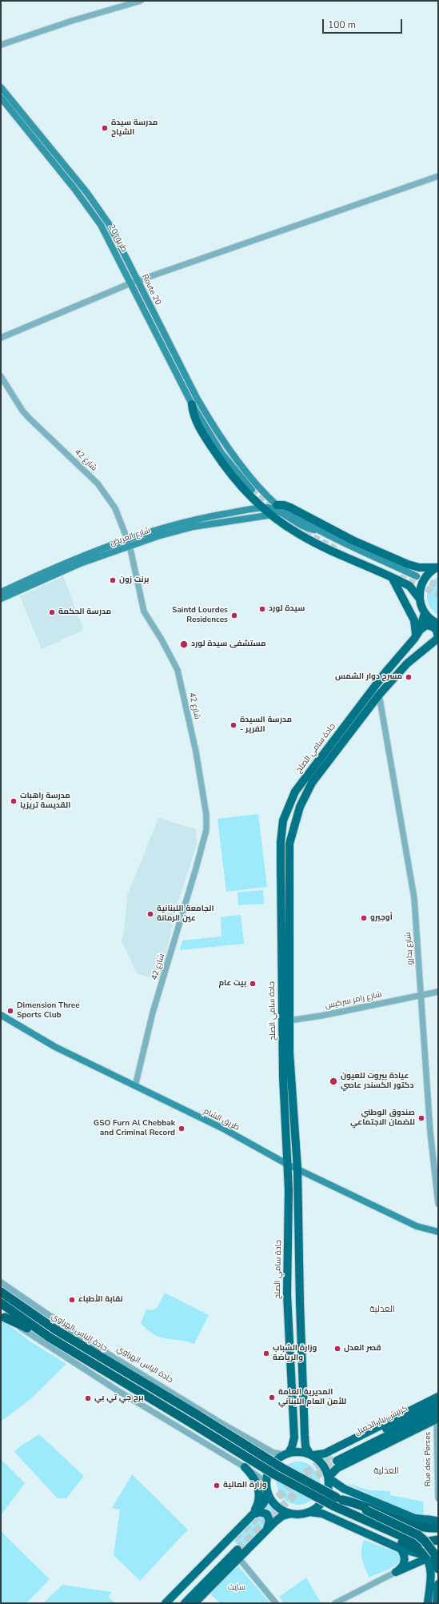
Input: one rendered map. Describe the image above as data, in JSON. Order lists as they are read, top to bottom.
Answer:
{
  "streets": {
    "highway": ["جادة سامي الصلح", "جادة إلياس الهراوي", "كرنيش بيار الجميل"],
    "main road": [
      "طريق 20",
      "Route 20",
      "شارع العريض",
      "طريق الشام"
    ],
    "street": [
      "شارع 42",
      "شارع بدارو",
      "شارع رامز سركيس",
      "جادة الياس الهراوي",
      "Rue des Perses"
    ]
  },
  "crossings": [
    ["شارع 42", "شارع العريض"],
    ["شارع 42", "طريق الشام"],
    ["جادة سامي الصلح", "شارع بدارو"],
    ["جادة سامي الصلح", "شارع رامز سركيس"],
    ["جادة سامي الصلح", "طريق الشام"],
    ["جادة سامي الصلح", "جادة الياس الهراوي"],
    ["شارع بدارو", "شارع رامز سركيس"]
  ],
  "districts": ["العدلية", "العدلية"],
  "parks": ["سايت"],
  "places": [
    "مدرسة سيدة الشياح",
    "برنت زون",
    "سيدة لورد",
    "مدرسة الحكمة",
    "Saintd Lourdes Residences",
    "مستشفى سيدة لورد",
    "مسرح دوار الشمس",
    "مدرسة السيدة - الفرير",
    "مدرسة راهبات القديسة تريزيا",
    "الجامعة اللبنانية عين الرمانة",
    "أوجيرو",
    "بيت عام",
    "Dimension Three Sports Club",
    "عيادة بيروت للعيون دكتور الكسندر عاصي",
    "صندوق الوطني للضمان الاجتماعي",
    "GSO Furn Al Chebbak and Criminal Record",
    "نقابة الأطباء",
    "قصر العدل",
    "وزارة الشباب والرياضة",
    "المديرية العامة للأمن العام اللبناني",
    "برج جي تي بي",
    "وزارة المالية"
  ],
  "scale_bar": "100 m"
}
